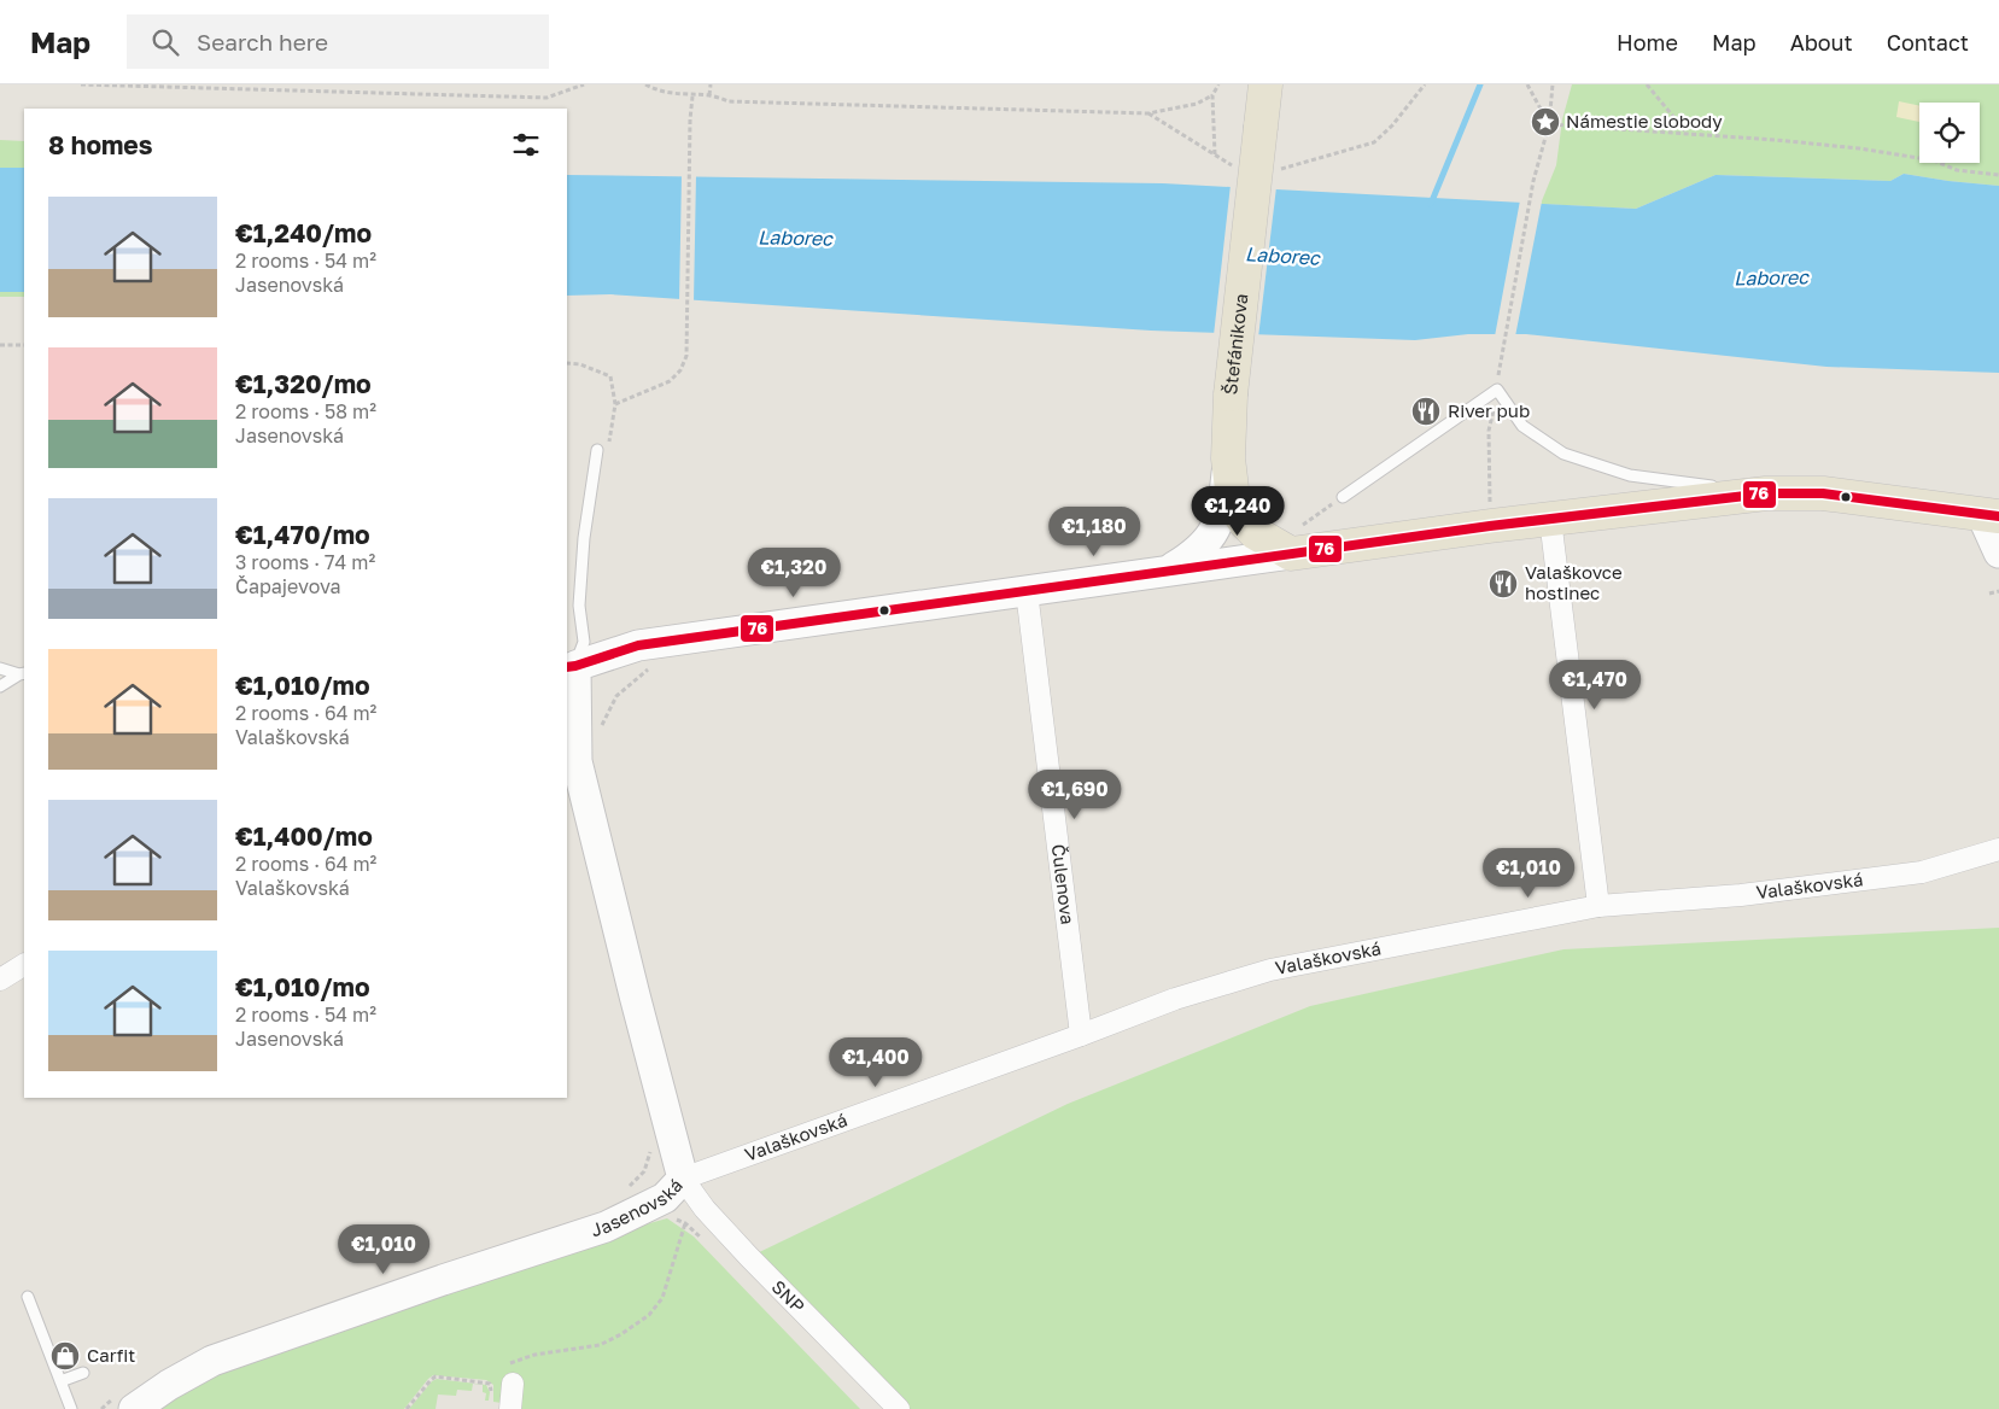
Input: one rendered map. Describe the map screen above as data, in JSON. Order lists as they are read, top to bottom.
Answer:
{
  "streets": {
    "main road": ["Štefánikova"],
    "street": [
      "Čulenova",
      "Valaškovská",
      "Jasenovská",
      "SNP"
    ]
  },
  "crossings": [
    ["Čulenova", "Valaškovská"],
    ["Valaškovská", "Jasenovská"],
    ["Valaškovská", "SNP"],
    ["Jasenovská", "SNP"]
  ],
  "water": ["Laborec"],
  "places": {
    "place": ["Námestie slobody"],
    "restaurant": ["River pub", "Valaškovce hostinec"],
    "shop": ["Carfit"]
  },
  "lines": ["transit line 76"],
  "page": {
    "header": "Map",
    "search": "Search here",
    "nav": [
      "Home",
      "Map",
      "About",
      "Contact"
    ],
    "heading": "8 homes",
    "list": [
      {
        "name": "€1,240/mo",
        "note": "2 rooms · 54 m² · Jasenovská"
      },
      {
        "name": "€1,320/mo",
        "note": "2 rooms · 58 m² · Jasenovská"
      },
      {
        "name": "€1,470/mo",
        "note": "3 rooms · 74 m² · Čapajevova"
      },
      {
        "name": "€1,010/mo",
        "note": "2 rooms · 64 m² · Valaškovská"
      },
      {
        "name": "€1,400/mo",
        "note": "2 rooms · 64 m² · Valaškovská"
      },
      {
        "name": "€1,010/mo",
        "note": "2 rooms · 54 m² · Jasenovská"
      }
    ],
    "price": [
      "€1,240",
      "€1,180",
      "€1,320",
      "€1,470",
      "€1,690",
      "€1,010",
      "€1,400",
      "€1,010"
    ]
  }
}
